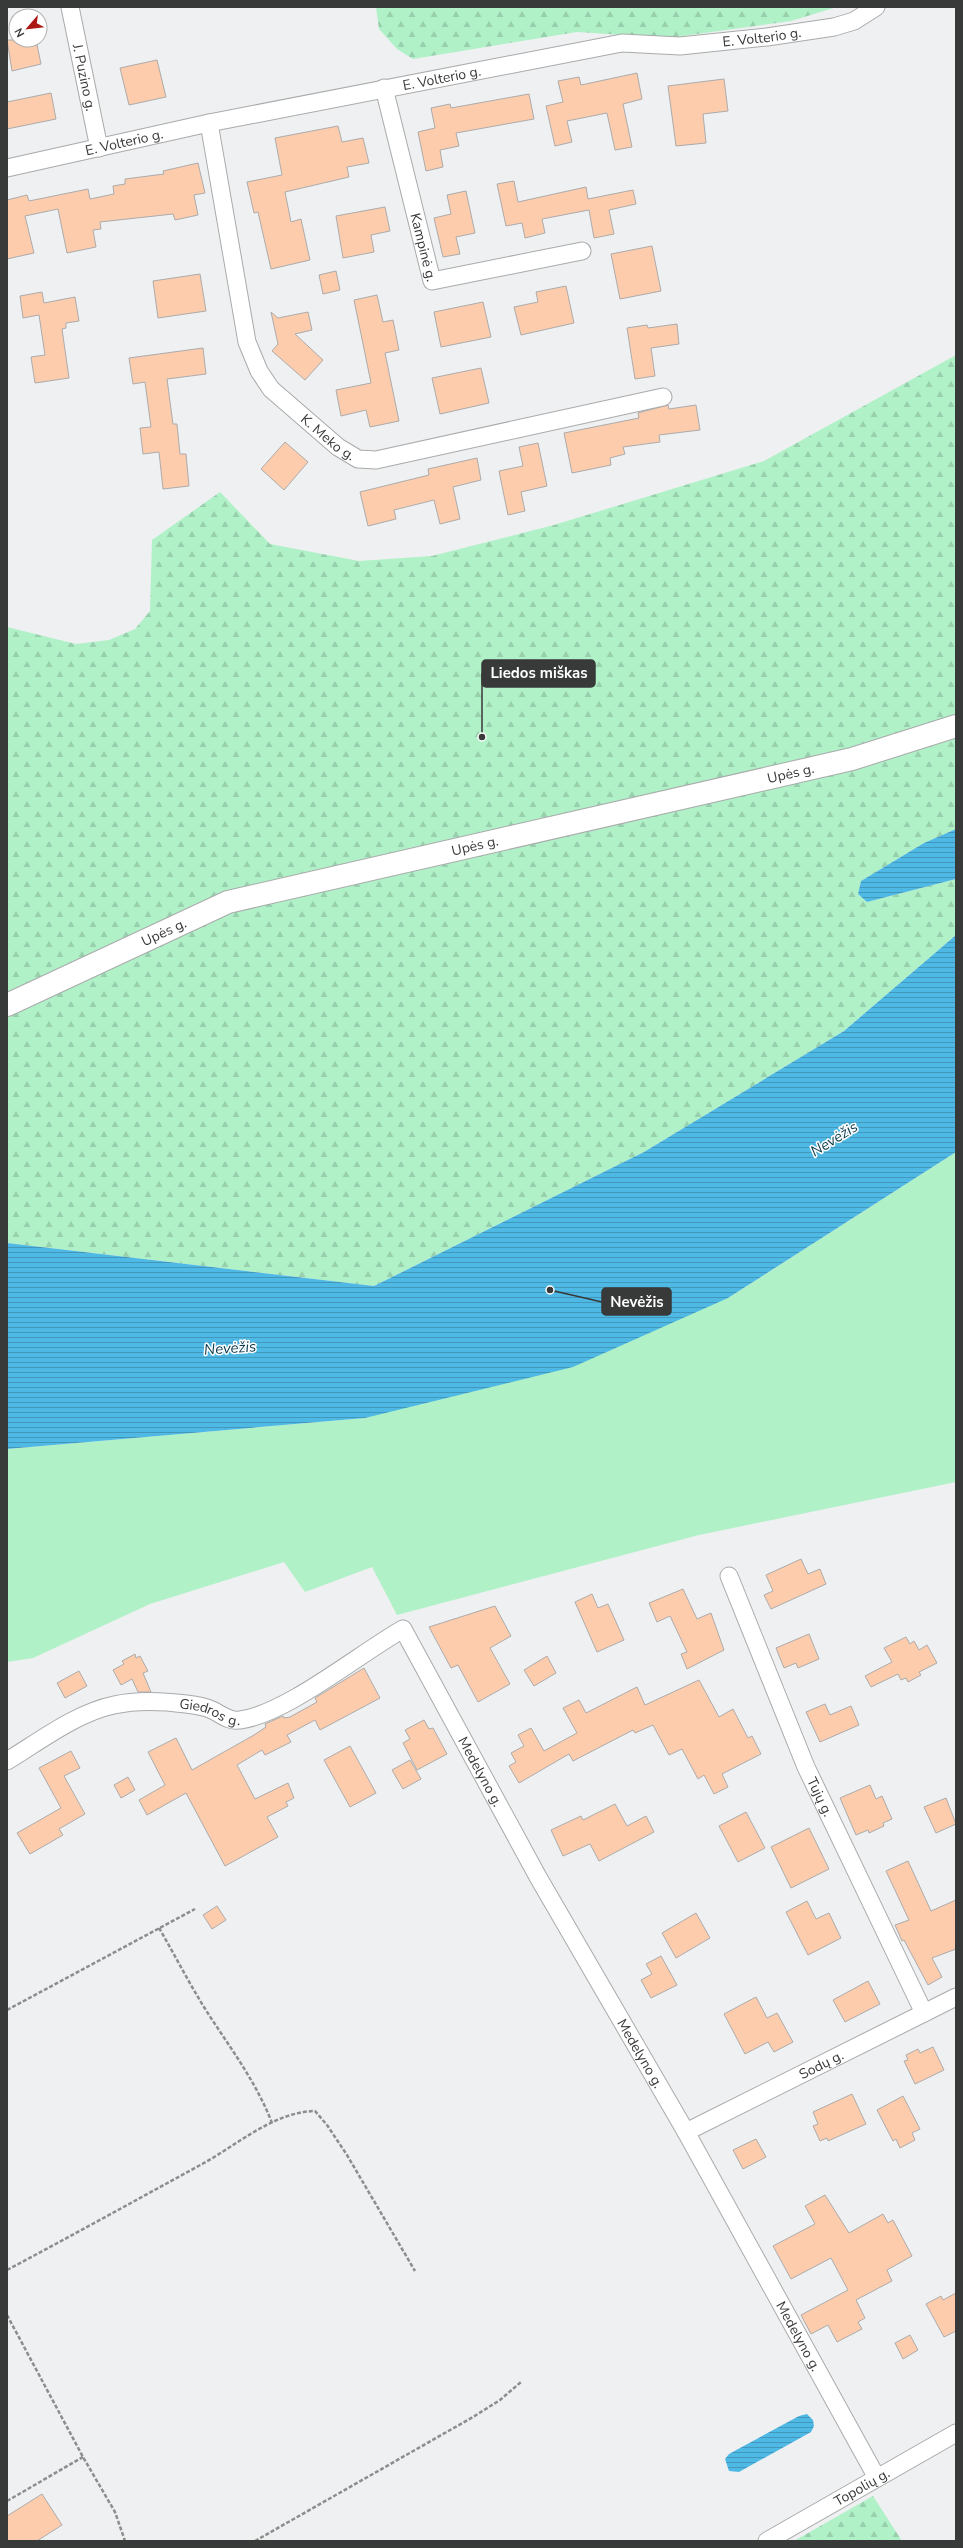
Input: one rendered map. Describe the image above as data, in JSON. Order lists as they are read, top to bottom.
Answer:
{
  "streets": {
    "main road": ["Upės g."],
    "street": [
      "E. Volterio g.",
      "J. Puzino g.",
      "Kampinė g.",
      "K. Meko g.",
      "Giedros g.",
      "Medelyno g.",
      "Tujų g.",
      "Sodų g.",
      "Topolių g."
    ]
  },
  "crossings": [
    ["E. Volterio g.", "J. Puzino g."],
    ["E. Volterio g.", "Kampinė g."],
    ["E. Volterio g.", "K. Meko g."],
    ["Giedros g.", "Medelyno g."],
    ["Medelyno g.", "Sodų g."],
    ["Medelyno g.", "Topolių g."],
    ["Tujų g.", "Sodų g."]
  ],
  "water": ["Nevėžis"],
  "places": ["Liedos miškas", "Nevėžis"],
  "north": "bottom left"
}
